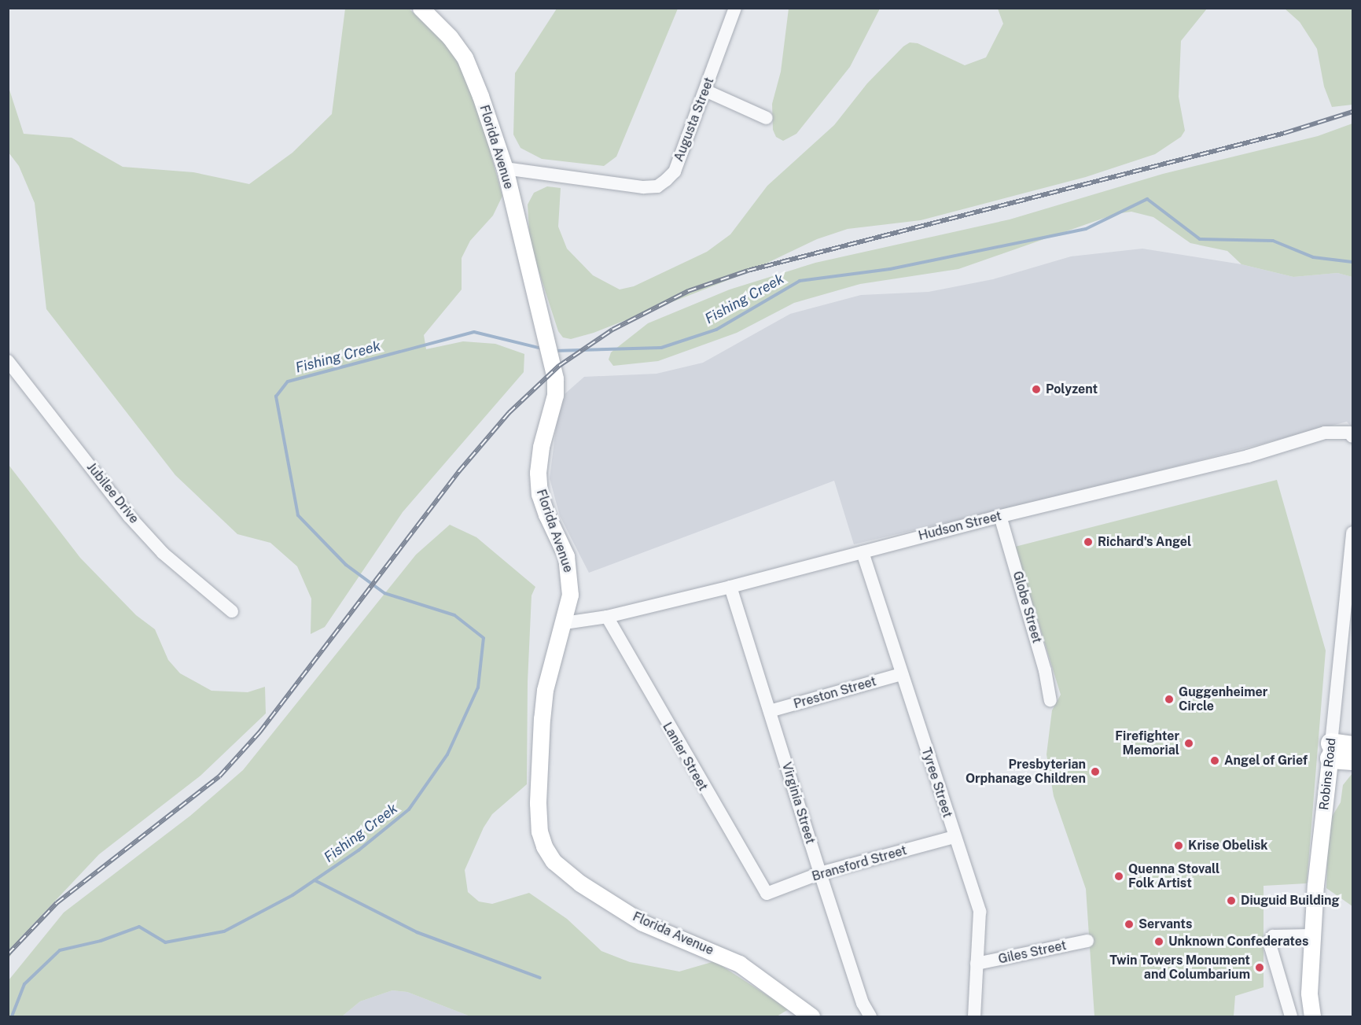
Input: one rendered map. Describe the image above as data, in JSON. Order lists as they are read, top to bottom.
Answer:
{
  "streets": {
    "main road": ["Florida Avenue", "Robins Road"],
    "street": [
      "Augusta Street",
      "Jubilee Drive",
      "Hudson Street",
      "Globe Street",
      "Preston Street",
      "Lanier Street",
      "Tyree Street",
      "Virginia Street",
      "Bransford Street",
      "Giles Street"
    ]
  },
  "crossings": [
    ["Augusta Street", "Florida Avenue"],
    ["Florida Avenue", "Hudson Street"],
    ["Hudson Street", "Globe Street"],
    ["Hudson Street", "Lanier Street"],
    ["Hudson Street", "Tyree Street"],
    ["Hudson Street", "Virginia Street"],
    ["Preston Street", "Tyree Street"],
    ["Preston Street", "Virginia Street"],
    ["Lanier Street", "Bransford Street"],
    ["Tyree Street", "Bransford Street"],
    ["Tyree Street", "Giles Street"],
    ["Virginia Street", "Bransford Street"]
  ],
  "water": ["Fishing Creek"],
  "places": [
    "Polyzent",
    "Richard's Angel",
    "Guggenheimer Circle",
    "Firefighter Memorial",
    "Angel of Grief",
    "Presbyterian Orphanage Children",
    "Krise Obelisk",
    "Quenna Stovall Folk Artist",
    "Diuguid Building",
    "Servants",
    "Unknown Confederates",
    "Twin Towers Monument and Columbarium"
  ]
}
